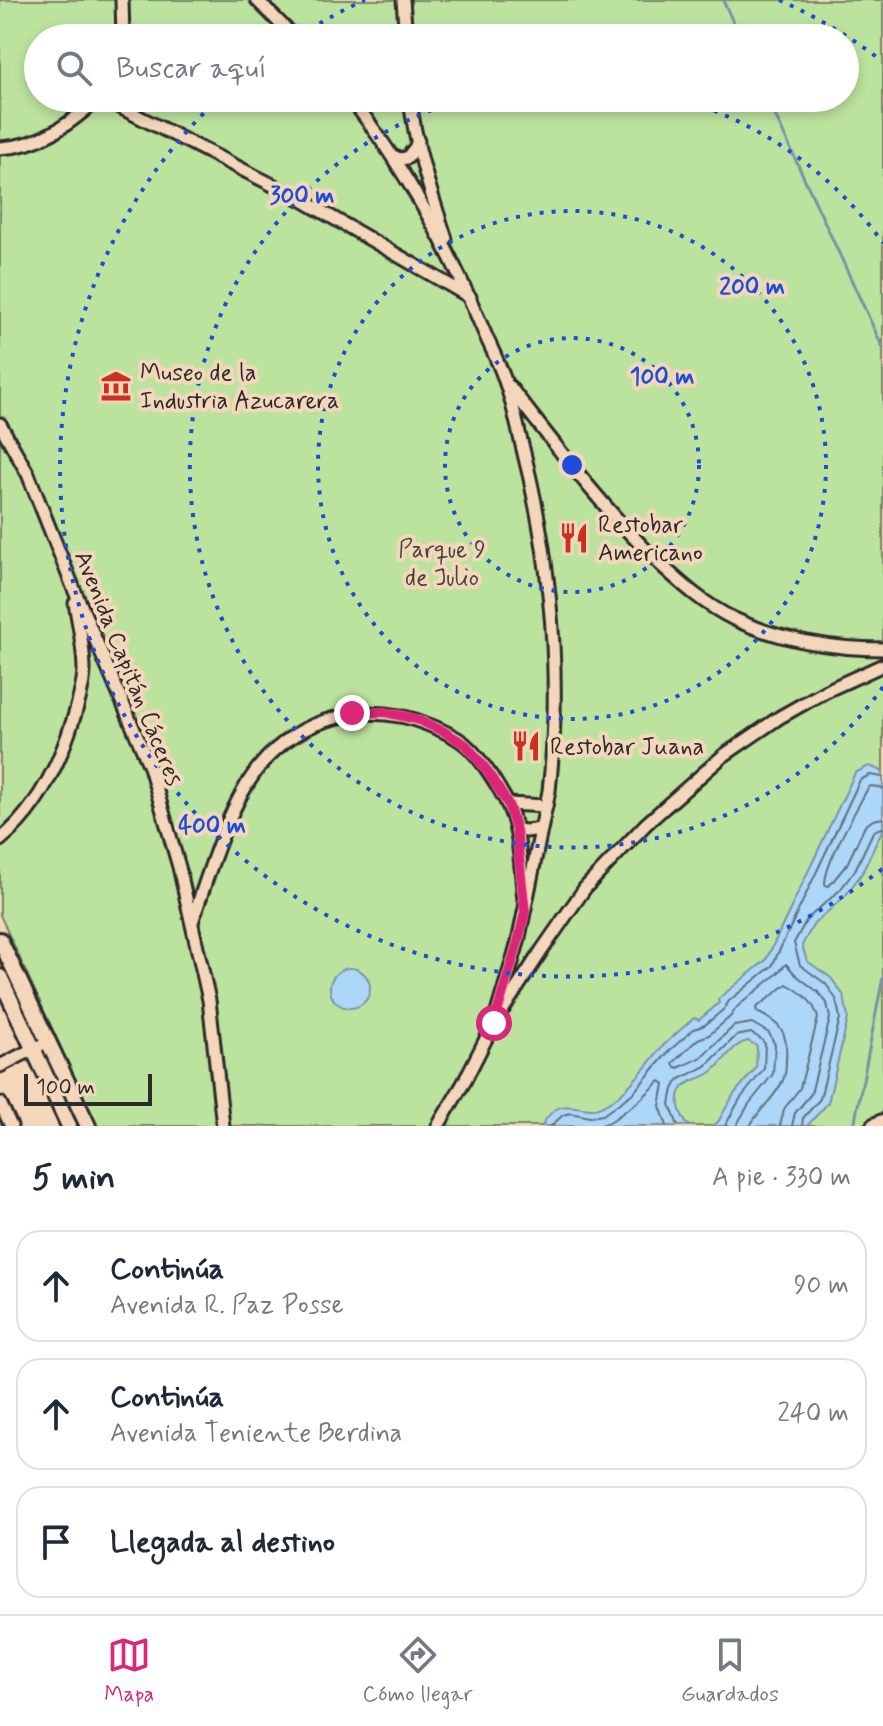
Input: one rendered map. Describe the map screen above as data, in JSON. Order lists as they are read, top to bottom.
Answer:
{
  "streets": {
    "street": ["Avenida Capitán Cáceres"]
  },
  "parks": ["Parque 9 de Julio"],
  "places": {
    "museum": ["Museo de la Industria Azucarera"],
    "restaurant": ["Restobar Americano", "Restobar Juana"]
  },
  "scale_bar": "100 m",
  "page": {
    "search": "Buscar aquí",
    "scale": "100 m",
    "heading": ["5 min", "A pie · 330 m"],
    "list": [
      ["Continúa", "Avenida R. Paz Posse", "90 m"],
      ["Continúa", "Avenida Teniente Berdina", "240 m"],
      "Llegada al destino"
    ],
    "nav": ["Mapa", "Cómo llegar", "Guardados"]
  },
  "rings": [
    "300 m",
    "200 m",
    "100 m",
    "400 m"
  ]
}
